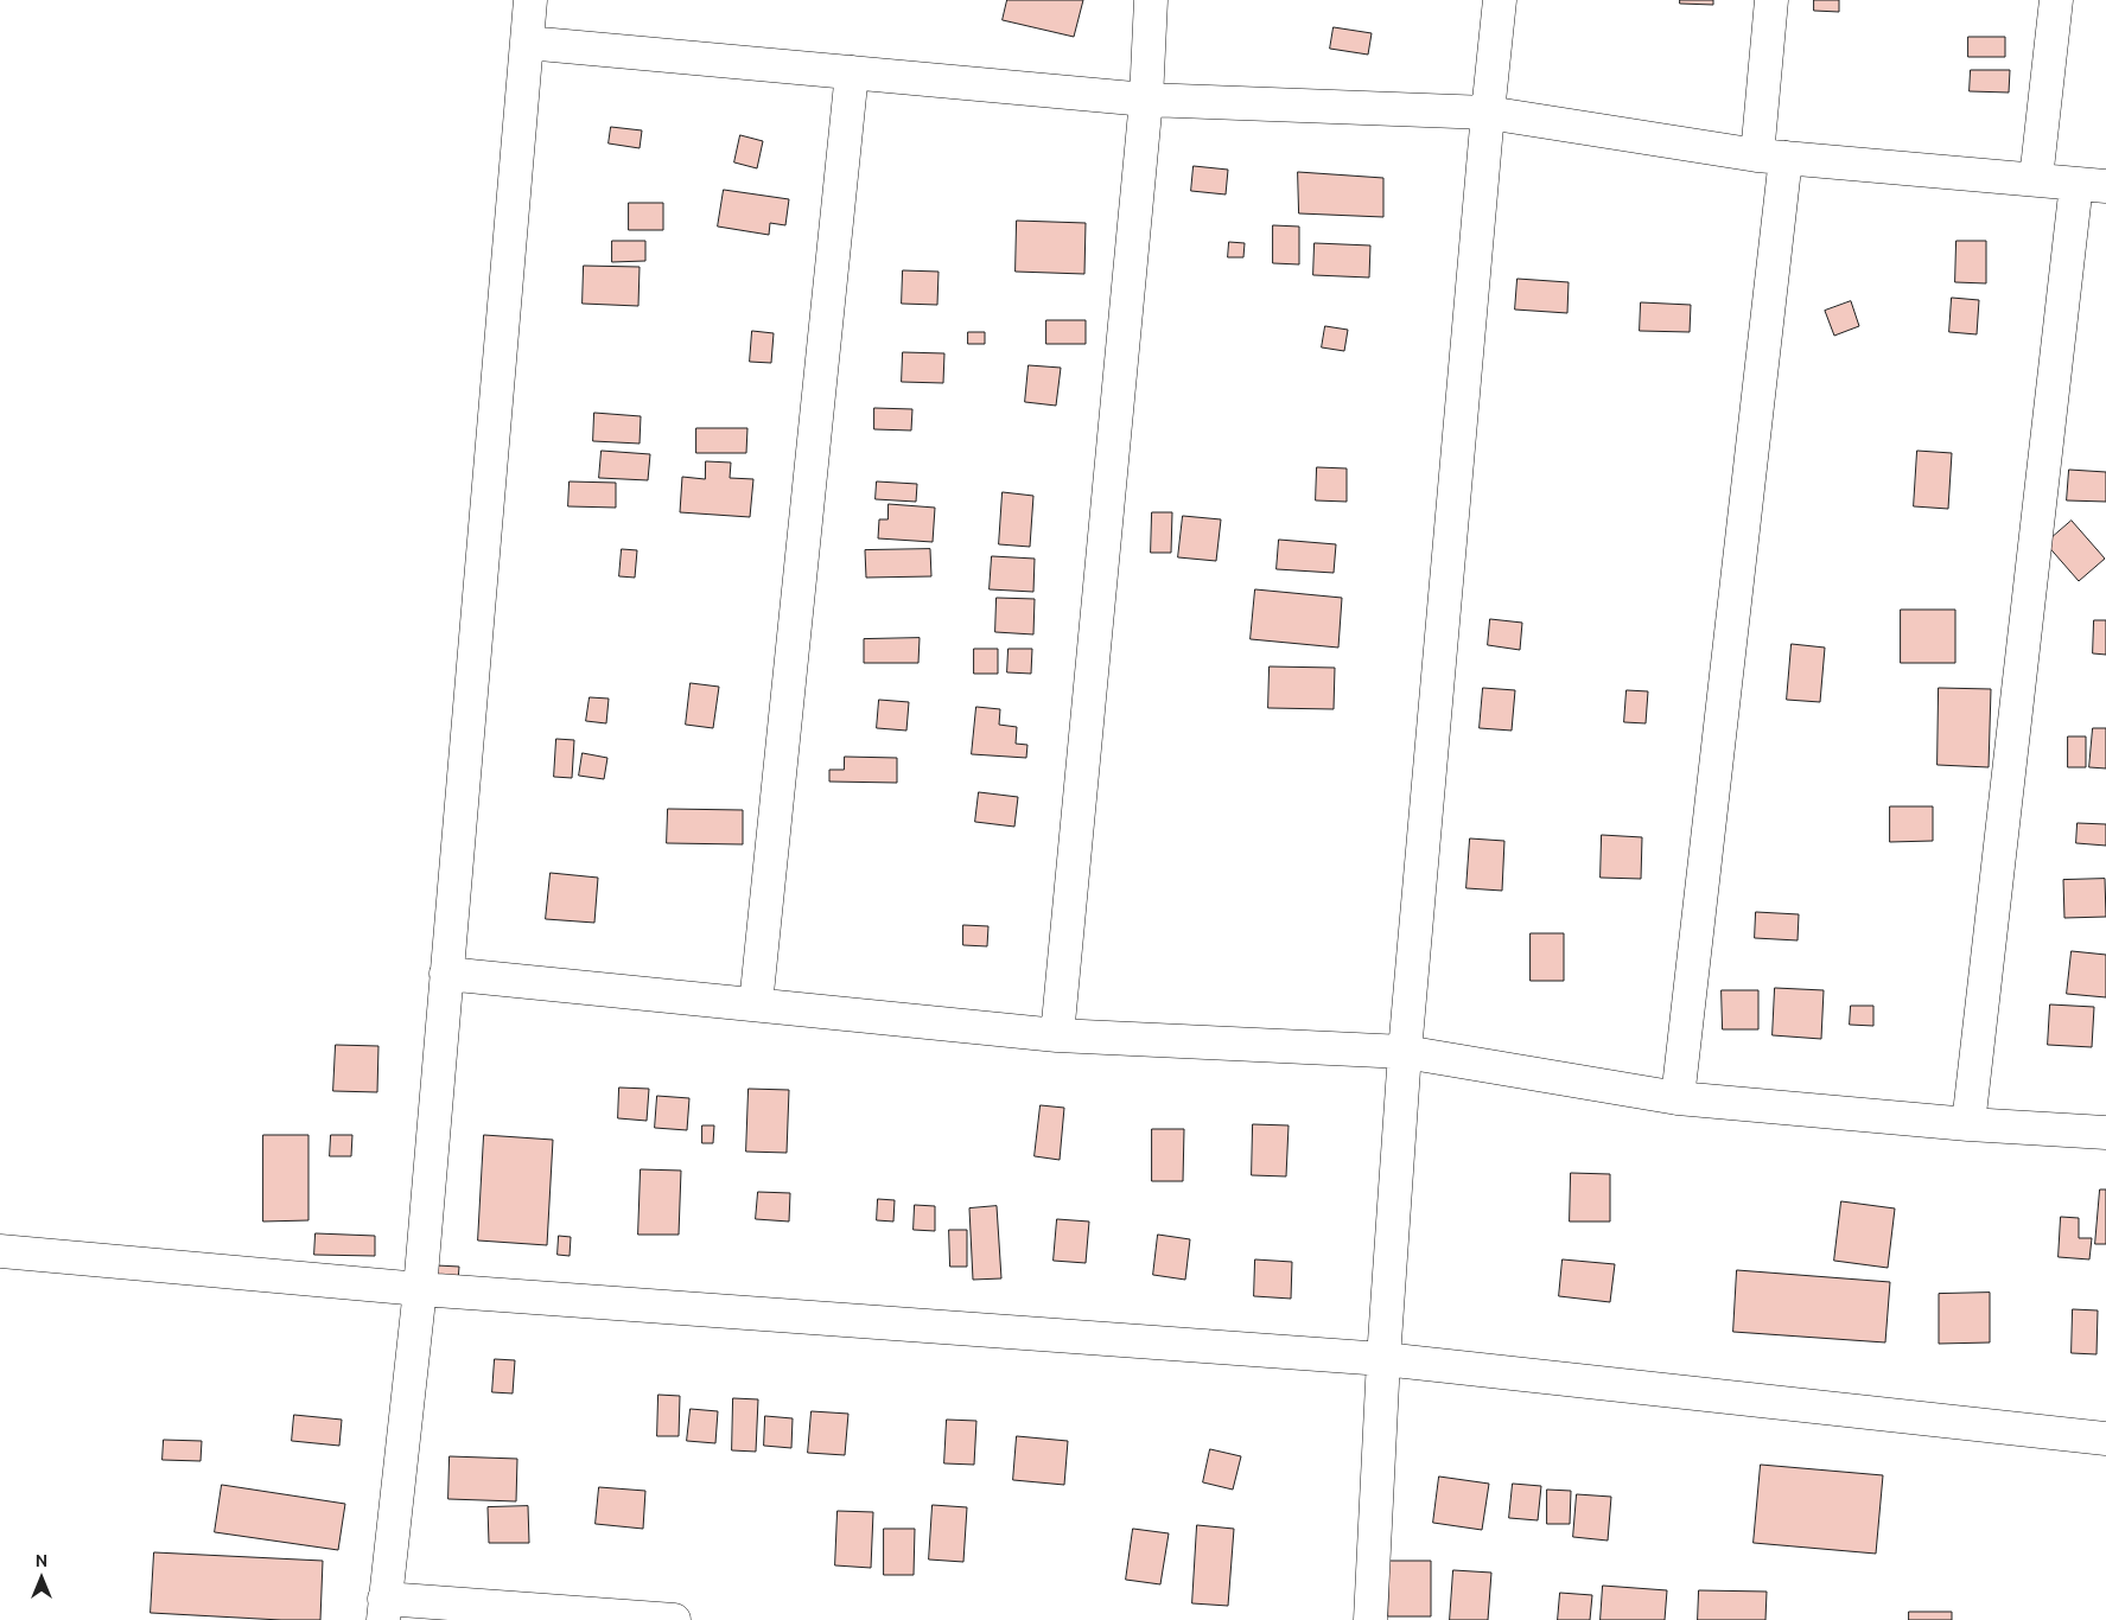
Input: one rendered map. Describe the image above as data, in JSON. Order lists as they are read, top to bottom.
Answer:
{
  "north": "top"
}
